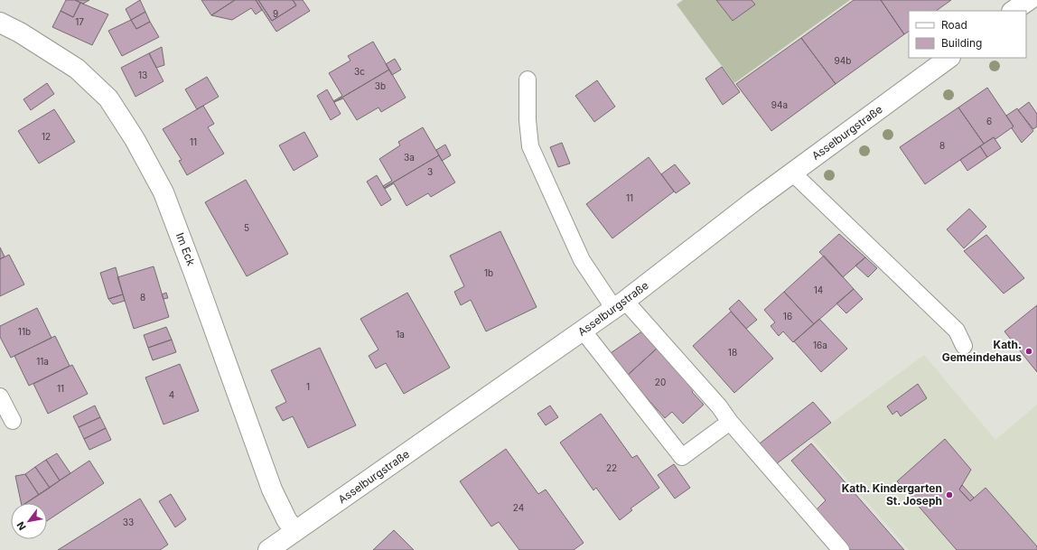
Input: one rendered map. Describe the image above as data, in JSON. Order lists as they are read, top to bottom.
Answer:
{
  "streets": {
    "street": ["Asselburgstraße", "Im Eck"]
  },
  "crossings": [
    ["Asselburgstraße", "Im Eck"]
  ],
  "places": ["Kath. Gemeindehaus", "Kath. Kindergarten St. Joseph"],
  "house_numbers": [
    "9",
    "17",
    "94b",
    "3c",
    "13",
    "3b",
    "94a",
    "6",
    "12",
    "11",
    "8",
    "3a",
    "3",
    "11",
    "5",
    "1b",
    "14",
    "8",
    "16",
    "11b",
    "1a",
    "16a",
    "18",
    "11a",
    "20",
    "1",
    "11",
    "4",
    "22",
    "24",
    "33"
  ],
  "legend": ["Road", "Building"],
  "north": "bottom left"
}
